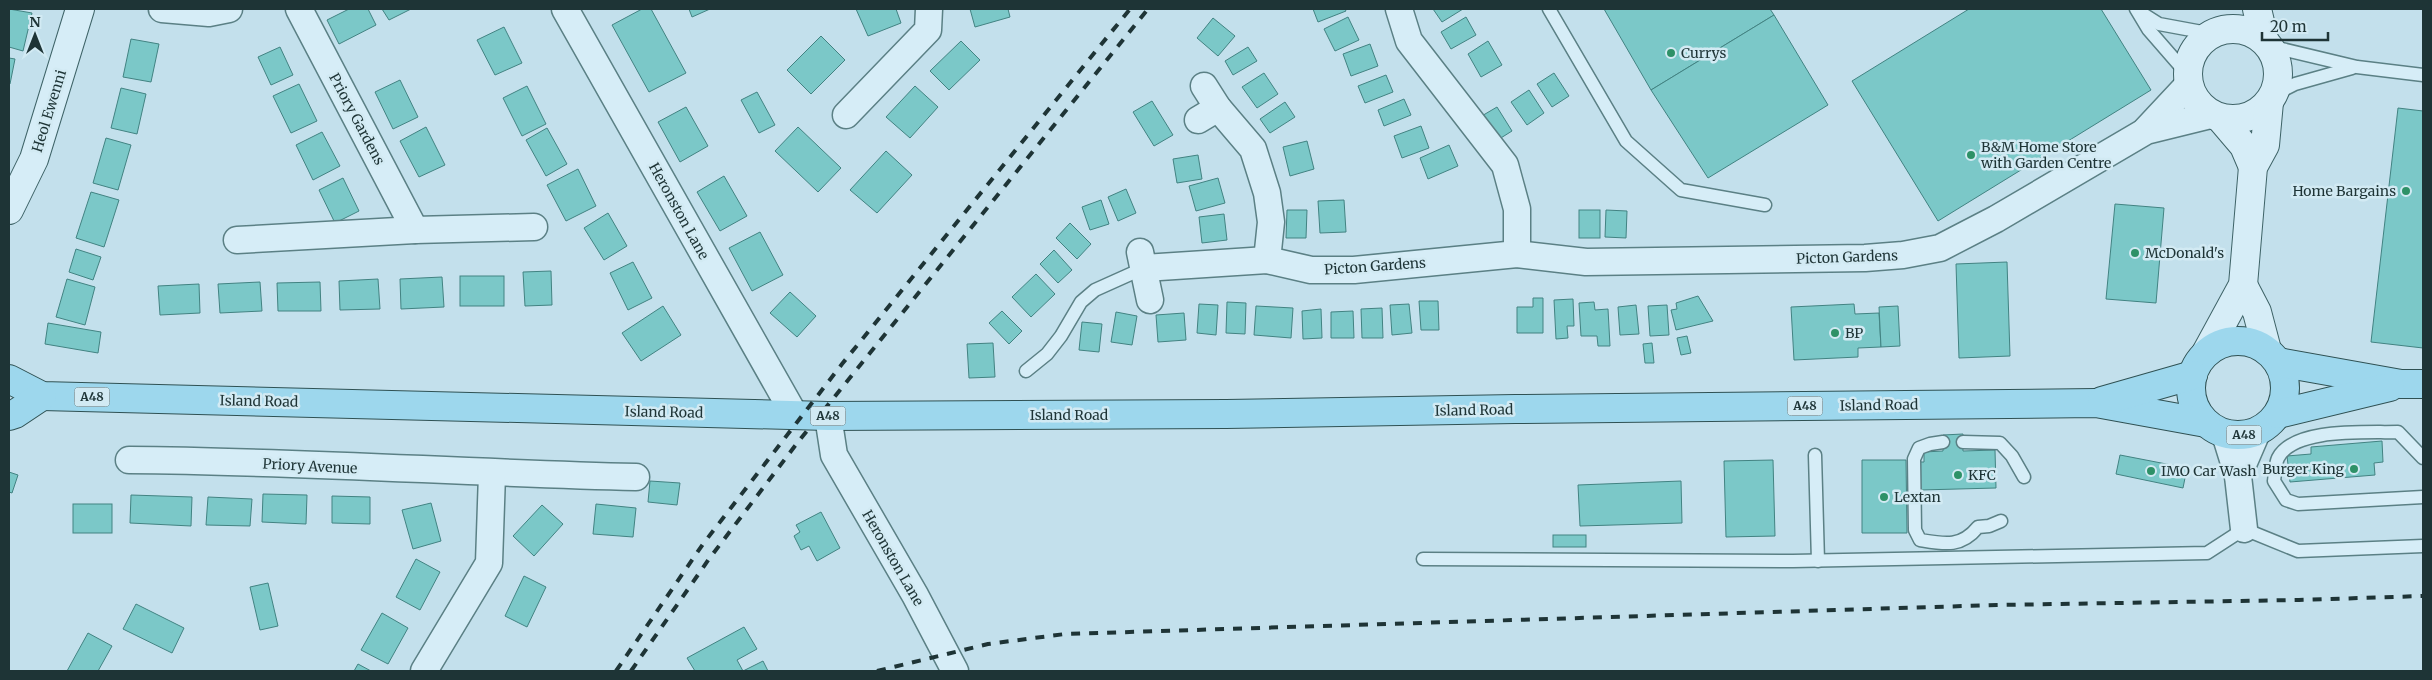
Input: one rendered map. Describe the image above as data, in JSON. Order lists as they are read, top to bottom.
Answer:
{
  "streets": {
    "main road": ["A48", "Island Road"],
    "street": [
      "Heol Ewenni",
      "Priory Gardens",
      "Heronston Lane",
      "Picton Gardens",
      "Priory Avenue"
    ]
  },
  "crossings": [
    ["Heronston Lane", "Island Road"],
    ["A48", "Island Road"]
  ],
  "places": [
    "Currys",
    "B&M Home Store with Garden Centre",
    "Home Bargains",
    "McDonald's",
    "BP",
    "Burger King",
    "IMO Car Wash",
    "KFC",
    "Lextan"
  ],
  "scale_bar": "20 m",
  "north": "top"
}
